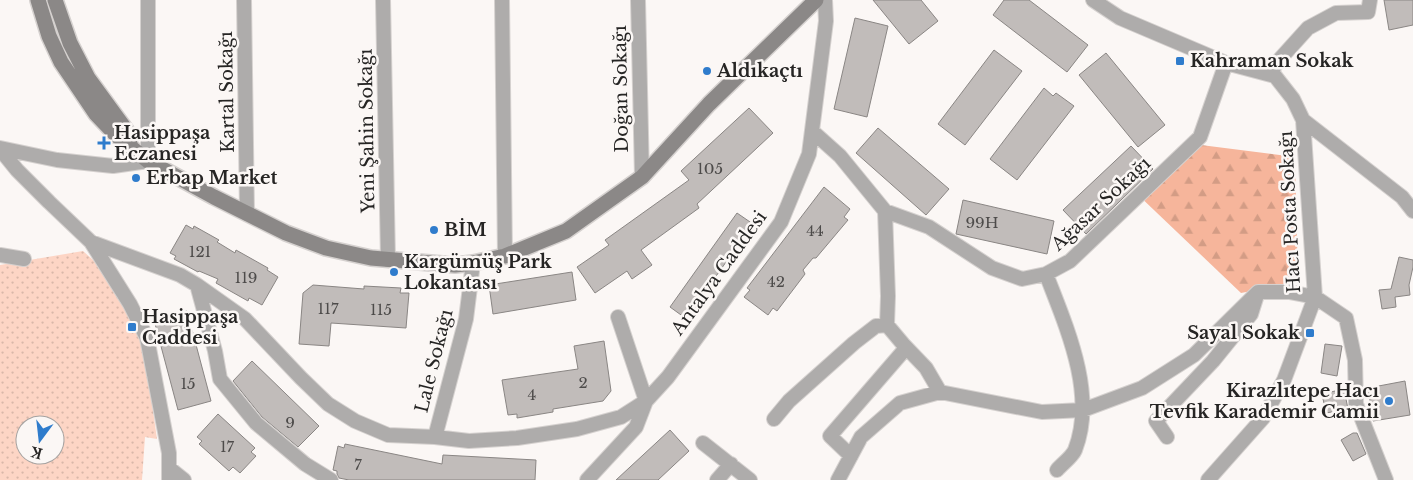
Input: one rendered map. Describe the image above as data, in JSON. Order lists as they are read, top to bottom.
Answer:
{
  "streets": {
    "street": [
      "Doğan Sokağı",
      "Kartal Sokağı",
      "Yeni Şahin Sokağı",
      "Ağasar Sokağı",
      "Hacı Posta Sokağı",
      "Antalya Caddesi",
      "Lale Sokağı"
    ]
  },
  "places": {
    "transit": ["Kahraman Sokak", "Hasippaşa Caddesi", "Sayal Sokak"],
    "other": [
      "Aldıkaçtı",
      "Erbap Market",
      "BİM",
      "Kargümüş Park Lokantası",
      "Kirazlıtepe Hacı Tevfik Karademir Camii"
    ],
    "health": ["Hasippaşa Eczanesi"]
  },
  "house_numbers": [
    "105",
    "99H",
    "44",
    "121",
    "119",
    "42",
    "117",
    "115",
    "2",
    "15",
    "4",
    "9",
    "17",
    "7"
  ],
  "north": "bottom"
}
